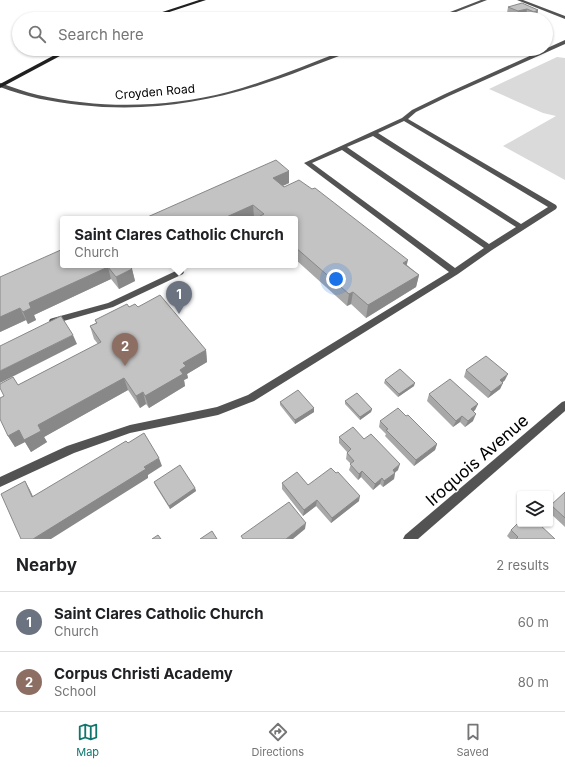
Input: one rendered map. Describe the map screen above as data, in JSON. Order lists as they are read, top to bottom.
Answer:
{
  "streets": {
    "street": ["Croyden Road", "Iroquois Avenue"]
  },
  "page": {
    "search": "Search here",
    "popup": ["Saint Clares Catholic Church", "Church"],
    "pins": ["1", "2"],
    "heading": ["Nearby", "2 results"],
    "list": [
      {
        "mark": "1",
        "name": "Saint Clares Catholic Church",
        "note": "Church",
        "value": "60 m"
      },
      {
        "mark": "2",
        "name": "Corpus Christi Academy",
        "note": "School",
        "value": "80 m"
      }
    ],
    "nav": ["Map", "Directions", "Saved"]
  }
}
